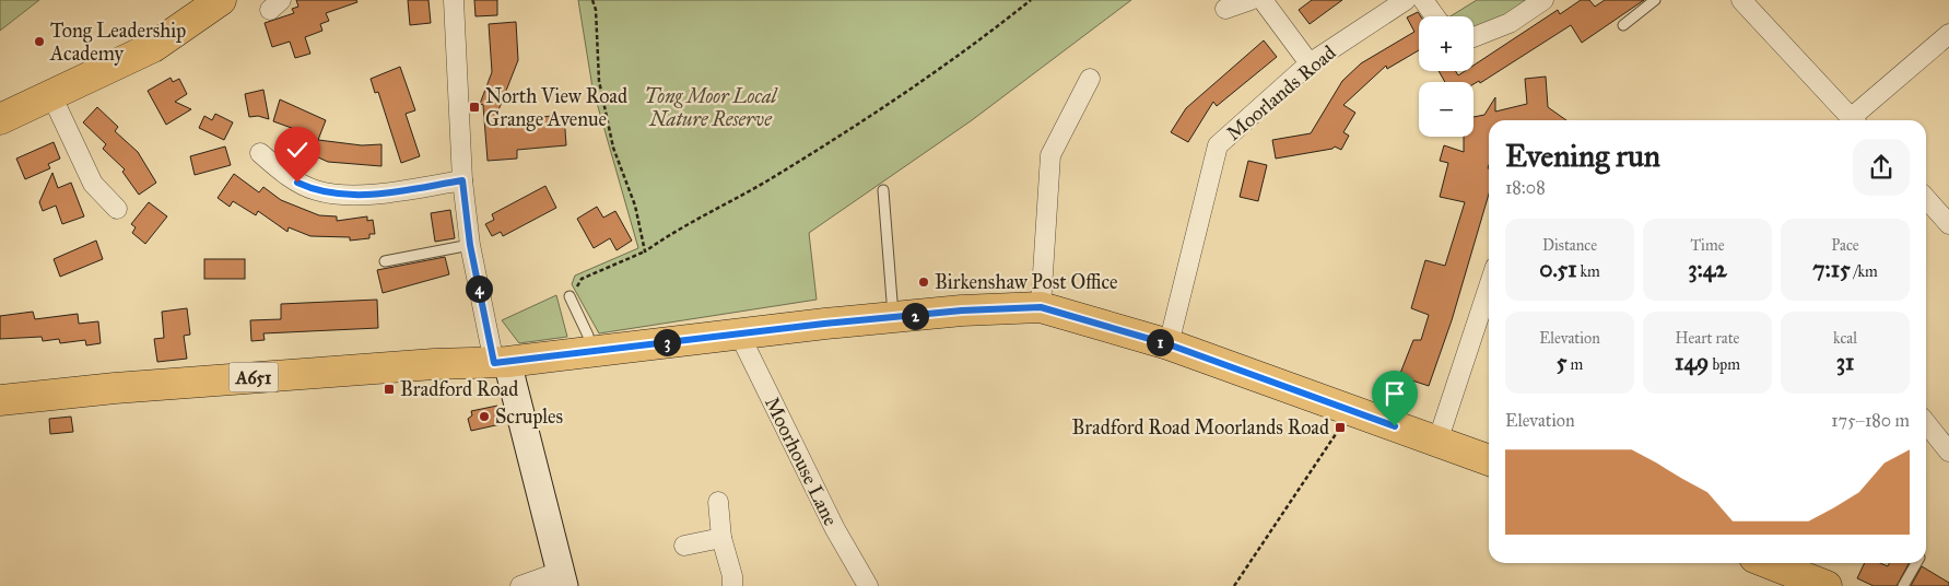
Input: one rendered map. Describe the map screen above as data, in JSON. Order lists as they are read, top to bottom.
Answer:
{
  "streets": {
    "main road": ["A651"],
    "street": ["Moorlands Road", "Moorhouse Lane"]
  },
  "crossings": [
    ["Moorlands Road", "A651"],
    ["A651", "Moorhouse Lane"]
  ],
  "parks": ["Tong Moor Local Nature Reserve"],
  "places": {
    "other": ["Tong Leadership Academy", "Birkenshaw Post Office", "Scruples"],
    "transit": ["North View Road Grange Avenue", "Bradford Road", "Bradford Road Moorlands Road"]
  },
  "page": {
    "map_buttons": ["+", "−"],
    "heading": ["Evening run", "18:08"],
    "stats": [
      ["Distance", "0.51 km"],
      ["Time", "3:42"],
      ["Pace", "7:15 /km"],
      ["Elevation", "5 m"],
      ["Heart rate", "149 bpm"],
      ["kcal", "31"]
    ],
    "pins": [
      "4",
      "2",
      "1",
      "3"
    ],
    "chart": ["Elevation", "175–180 m"]
  }
}
